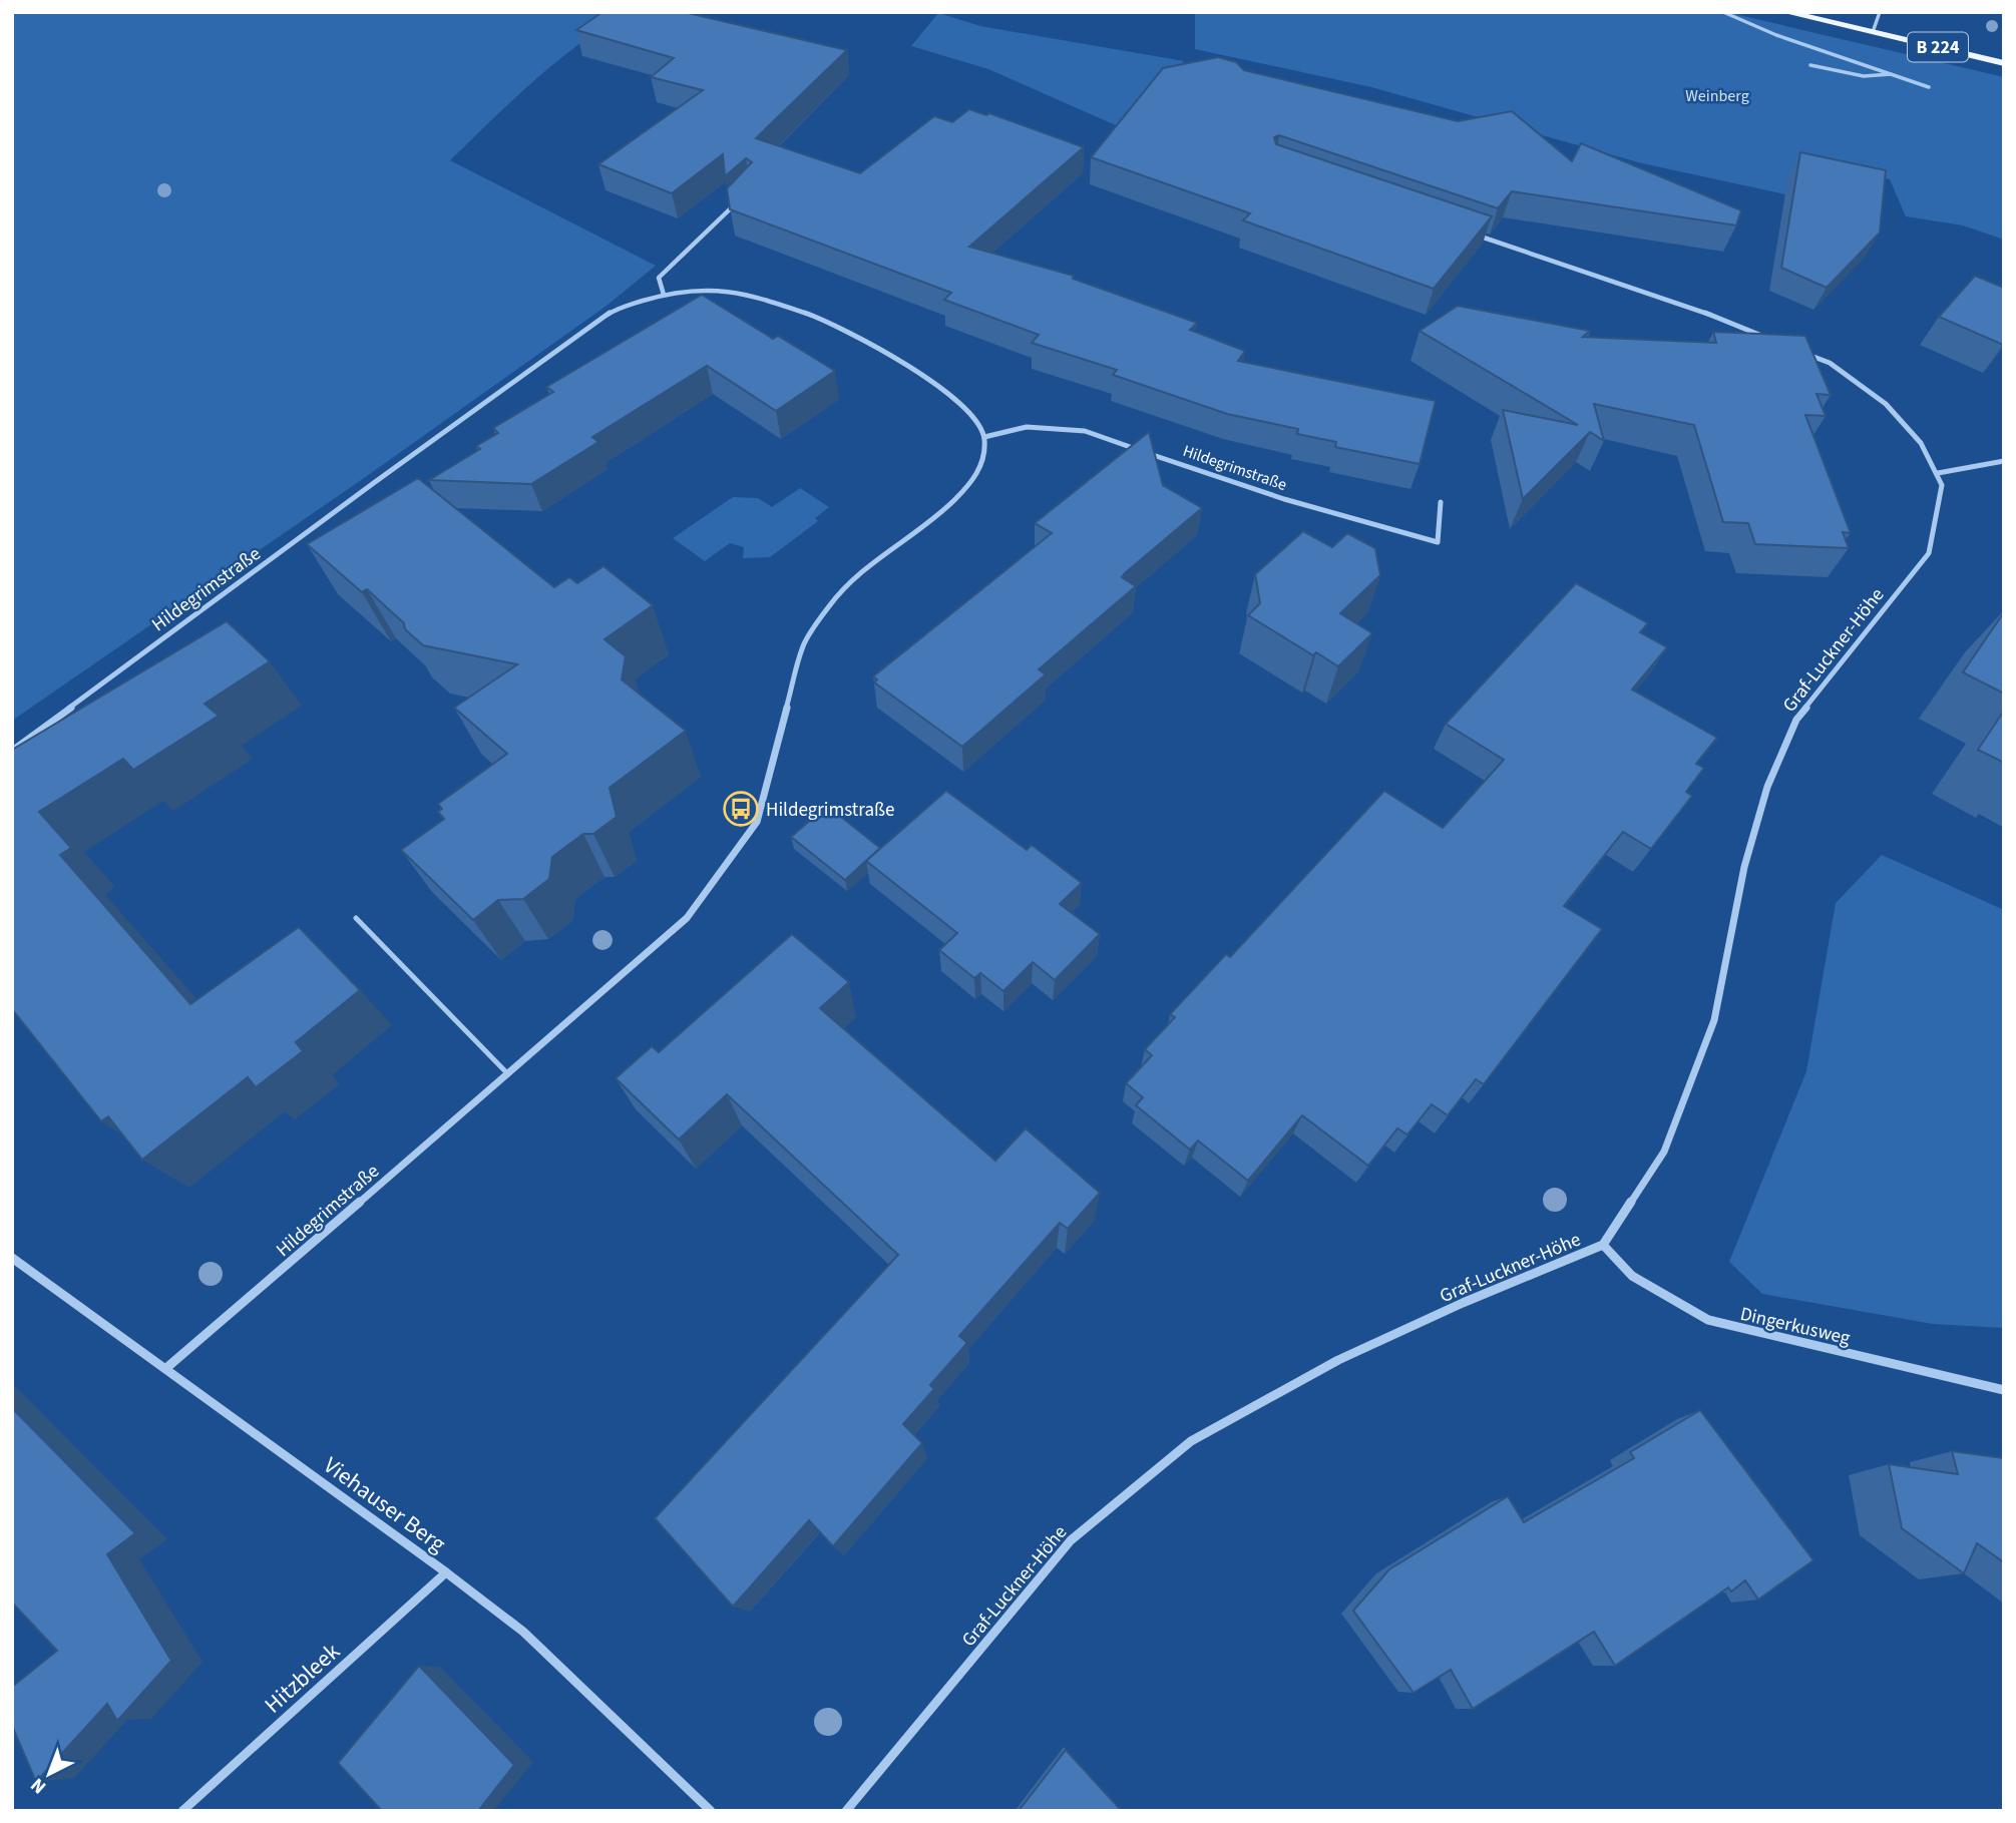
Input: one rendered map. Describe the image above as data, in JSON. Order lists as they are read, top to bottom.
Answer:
{
  "streets": {
    "main road": ["B 224"],
    "street": [
      "Hildegrimstraße",
      "Graf-Luckner-Höhe",
      "Dingerkusweg",
      "Viehauser Berg",
      "Hitzbleek"
    ]
  },
  "crossings": [
    ["Hildegrimstraße", "Viehauser Berg"],
    ["Graf-Luckner-Höhe", "Dingerkusweg"],
    ["Viehauser Berg", "Hitzbleek"]
  ],
  "parks": ["Weinberg"],
  "places": {
    "bus stop": ["Hildegrimstraße"]
  },
  "north": "bottom left"
}
